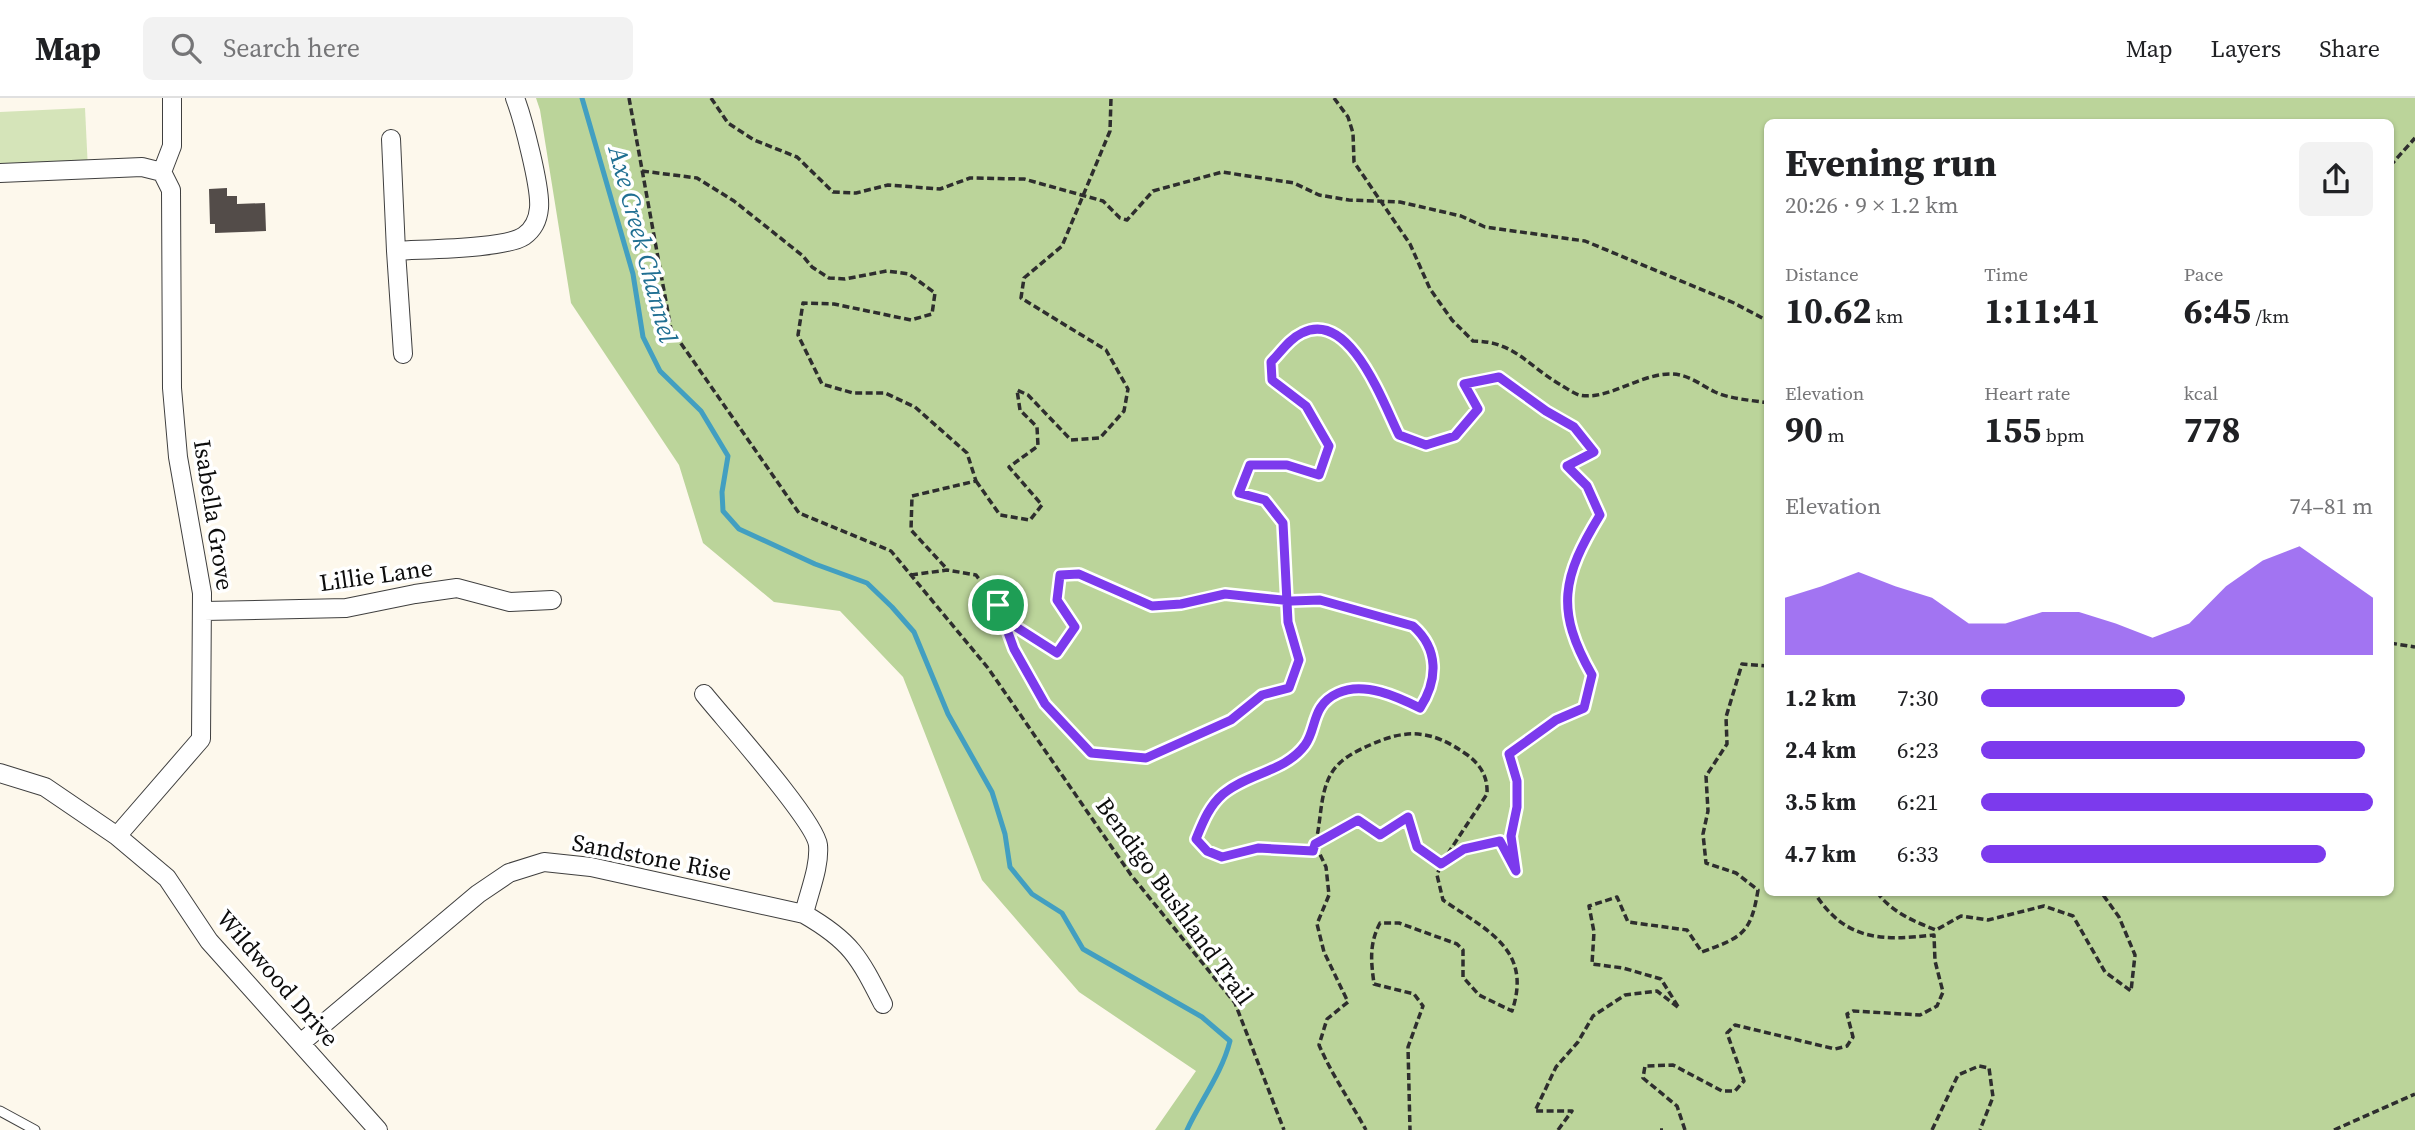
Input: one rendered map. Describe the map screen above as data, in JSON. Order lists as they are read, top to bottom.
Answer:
{
  "streets": {
    "street": [
      "Isabella Grove",
      "Lillie Lane",
      "Sandstone Rise",
      "Wildwood Drive"
    ],
    "path": ["Bendigo Bushland Trail"]
  },
  "crossings": [
    ["Isabella Grove", "Lillie Lane"],
    ["Isabella Grove", "Wildwood Drive"],
    ["Sandstone Rise", "Wildwood Drive"]
  ],
  "water": ["Axe Creek Channel"],
  "page": {
    "header": "Map",
    "search": "Search here",
    "nav": ["Map", "Layers", "Share"],
    "heading": ["Evening run", "20:26 · 9 × 1.2 km"],
    "stats": [
      ["Distance", "10.62 km"],
      ["Time", "1:11:41"],
      ["Pace", "6:45 /km"],
      ["Elevation", "90 m"],
      ["Heart rate", "155 bpm"],
      ["kcal", "778"]
    ],
    "chart": ["Elevation", "74–81 m"],
    "list": [
      {
        "name": "1.2 km",
        "note": "7:30"
      },
      {
        "name": "2.4 km",
        "note": "6:23"
      },
      {
        "name": "3.5 km",
        "note": "6:21"
      },
      {
        "name": "4.7 km",
        "note": "6:33"
      }
    ]
  }
}
